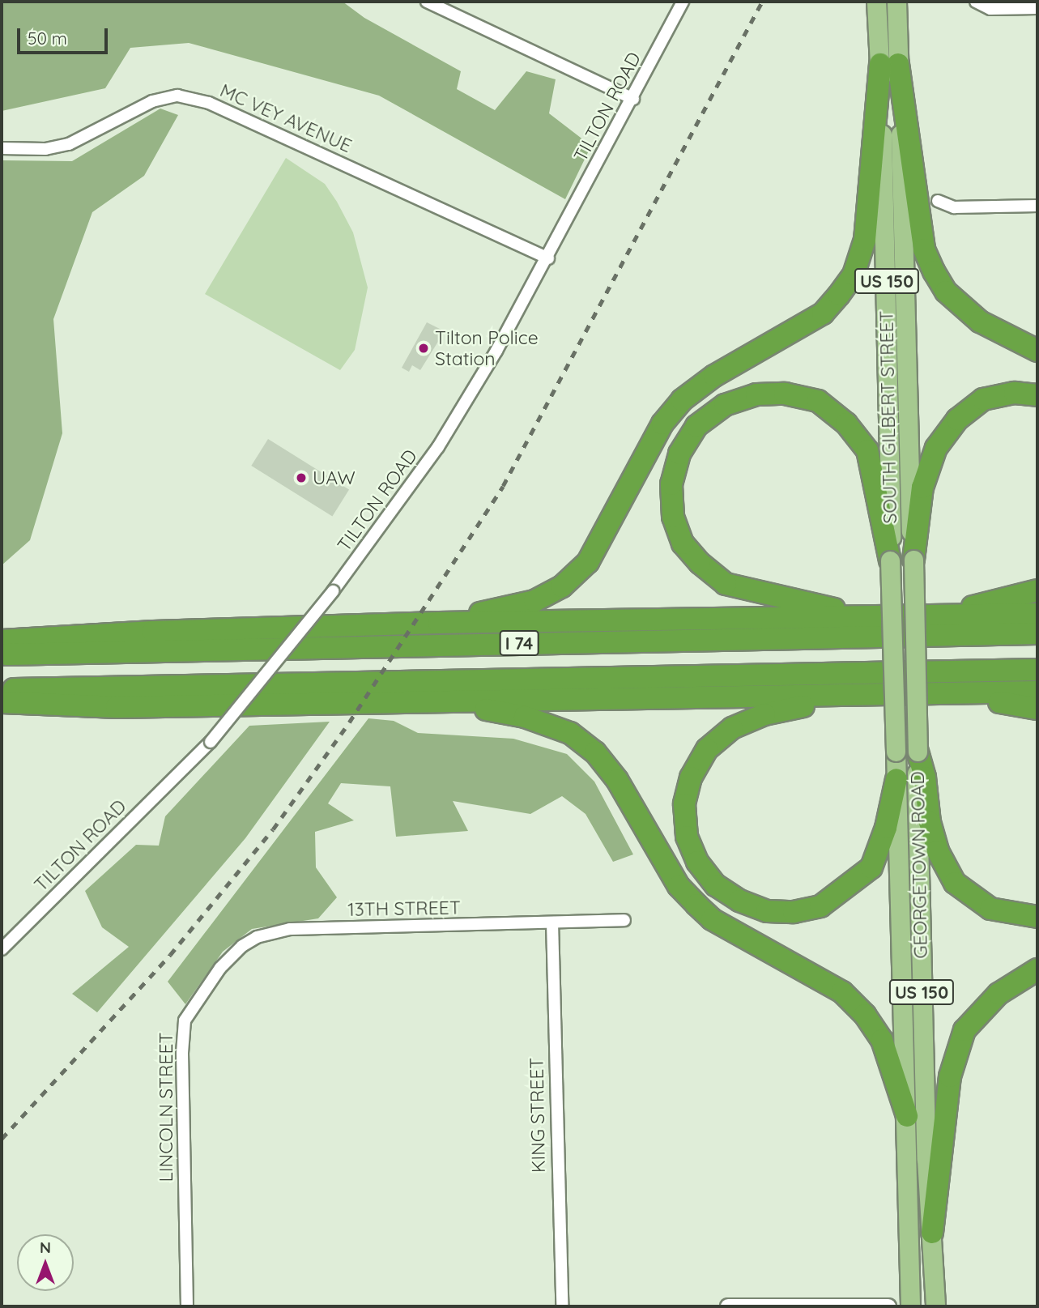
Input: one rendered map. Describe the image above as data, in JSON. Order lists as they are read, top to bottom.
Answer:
{
  "streets": {
    "highway": ["I 74"],
    "main road": ["US 150", "SOUTH GILBERT STREET", "GEORGETOWN ROAD"],
    "street": [
      "TILTON ROAD",
      "MC VEY AVENUE",
      "13TH STREET",
      "LINCOLN STREET",
      "KING STREET"
    ]
  },
  "crossings": [
    ["TILTON ROAD", "MC VEY AVENUE"],
    ["SOUTH GILBERT STREET", "GEORGETOWN ROAD"],
    ["13TH STREET", "LINCOLN STREET"],
    ["13TH STREET", "KING STREET"]
  ],
  "places": ["Tilton Police Station", "UAW"],
  "scale_bar": "50 m",
  "north": "top"
}
